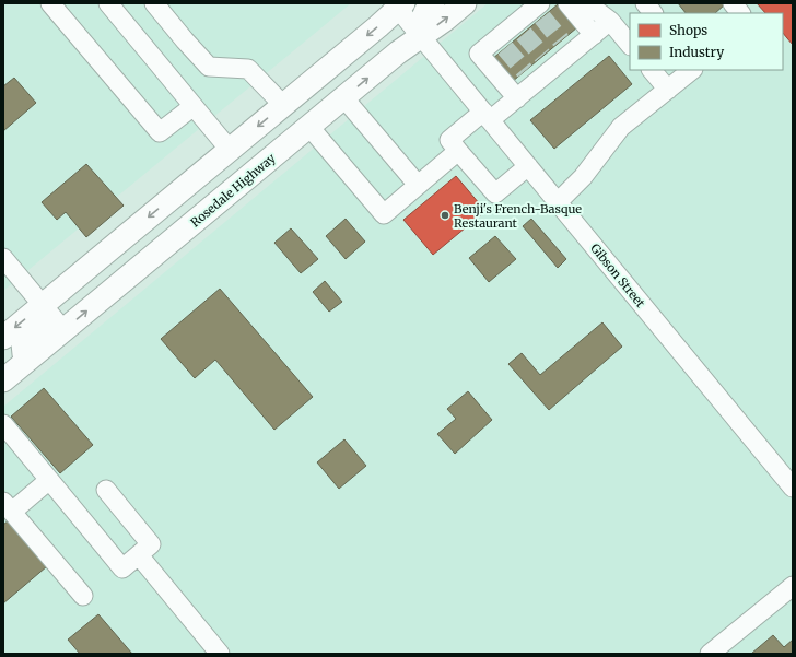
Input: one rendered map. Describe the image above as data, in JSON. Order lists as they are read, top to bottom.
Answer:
{
  "streets": {
    "main road": ["Rosedale Highway"],
    "street": ["Gibson Street"]
  },
  "crossings": [
    ["Rosedale Highway", "Gibson Street"]
  ],
  "places": ["Benji's French-Basque Restaurant"],
  "legend": ["Shops", "Industry"]
}
